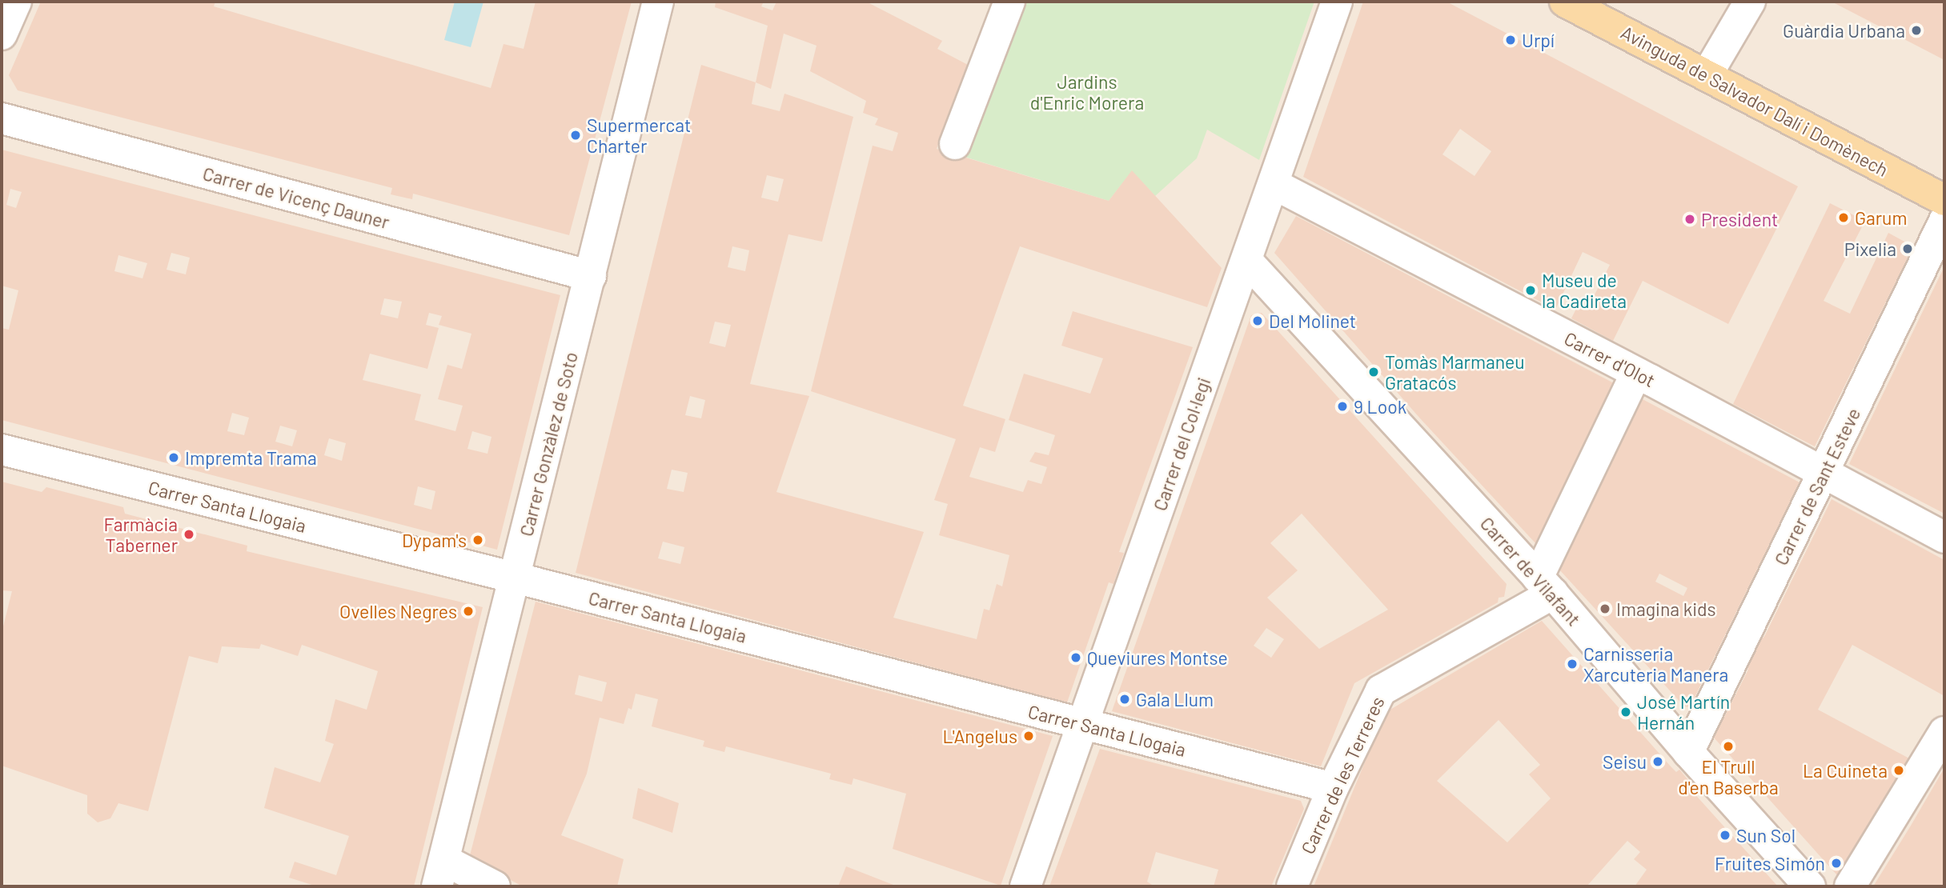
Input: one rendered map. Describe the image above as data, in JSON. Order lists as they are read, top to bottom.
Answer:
{
  "streets": {
    "main road": ["Avinguda de Salvador Dalí i Domènech"],
    "street": [
      "Carrer de Vicenç Dauner",
      "Carrer d'Olot",
      "Carrer Gonzàlez de Soto",
      "Carrer del Col·legi",
      "Carrer de Sant Esteve",
      "Carrer Santa Llogaia",
      "Carrer de Vilafant",
      "Carrer de les Terreres"
    ]
  },
  "crossings": [
    ["Carrer de Vicenç Dauner", "Carrer Gonzàlez de Soto"],
    ["Carrer d'Olot", "Carrer del Col·legi"],
    ["Carrer d'Olot", "Carrer de Sant Esteve"],
    ["Carrer Gonzàlez de Soto", "Carrer Santa Llogaia"],
    ["Carrer del Col·legi", "Carrer Santa Llogaia"],
    ["Carrer del Col·legi", "Carrer de Vilafant"],
    ["Carrer de Sant Esteve", "Carrer de Vilafant"],
    ["Carrer Santa Llogaia", "Carrer de les Terreres"],
    ["Carrer de Vilafant", "Carrer de les Terreres"]
  ],
  "parks": ["Jardins d'Enric Morera"],
  "places": [
    "Guàrdia Urbana",
    "Urpí",
    "Supermercat Charter",
    "Garum",
    "President",
    "Pixelia",
    "Museu de la Cadireta",
    "Del Molinet",
    "Tomàs Marmaneu Gratacós",
    "9 Look",
    "Impremta Trama",
    "Farmàcia Taberner",
    "Dypam's",
    "Imagina kids",
    "Ovelles Negres",
    "Queviures Montse",
    "Carnisseria Xarcuteria Manera",
    "Gala Llum",
    "José Martín Hernán",
    "L'Angelus",
    "El Trull d'en Baserba",
    "Seisu",
    "La Cuineta",
    "Sun Sol",
    "Fruites Simón"
  ]
}
